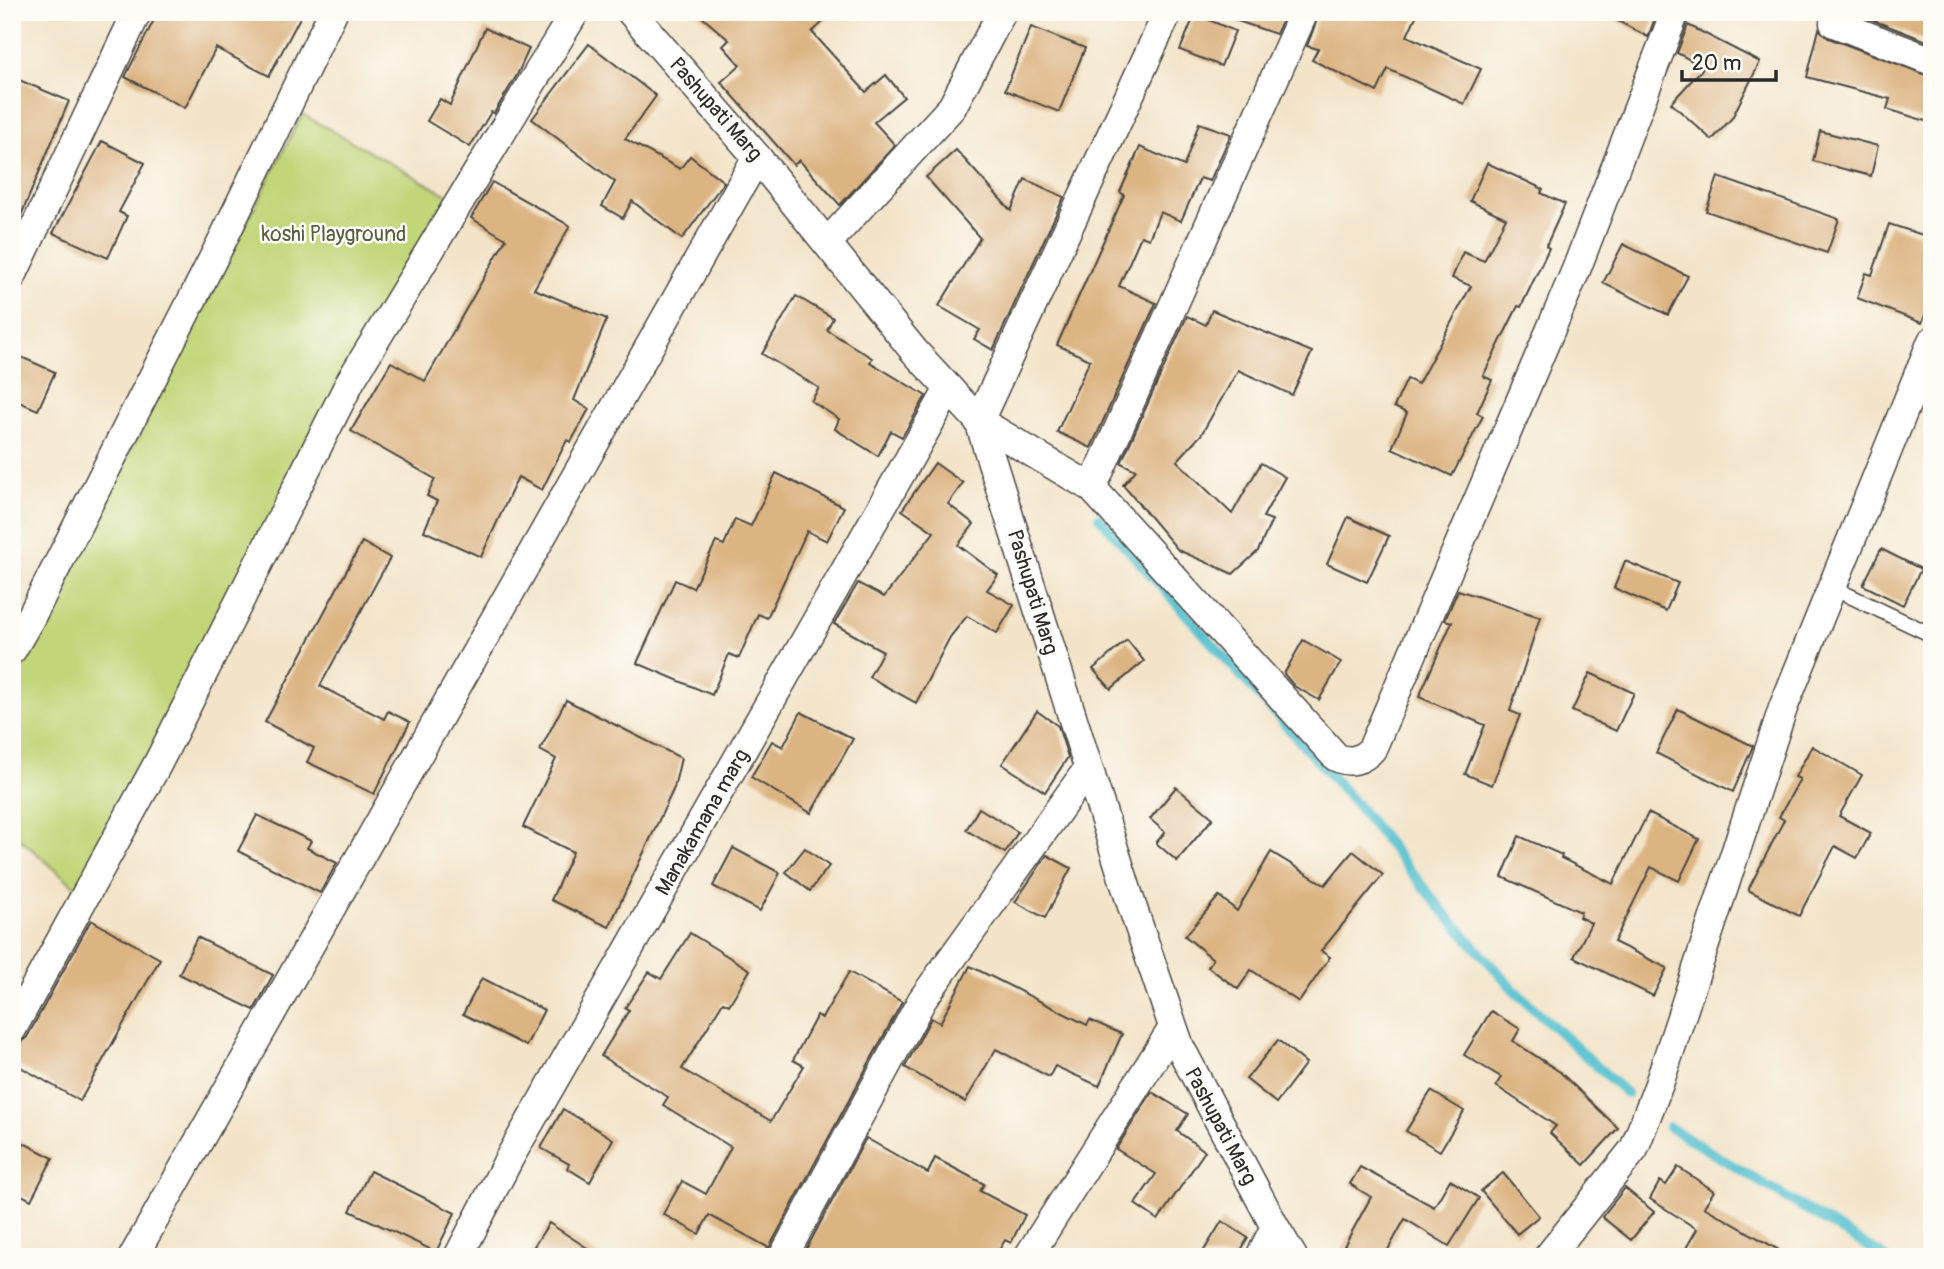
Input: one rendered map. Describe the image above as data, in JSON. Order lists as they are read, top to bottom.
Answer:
{
  "streets": {
    "street": ["Pashupati Marg", "Manakamana marg"]
  },
  "crossings": [
    ["Pashupati Marg", "Manakamana marg"]
  ],
  "parks": ["koshi Playground"],
  "scale_bar": "20 m"
}
